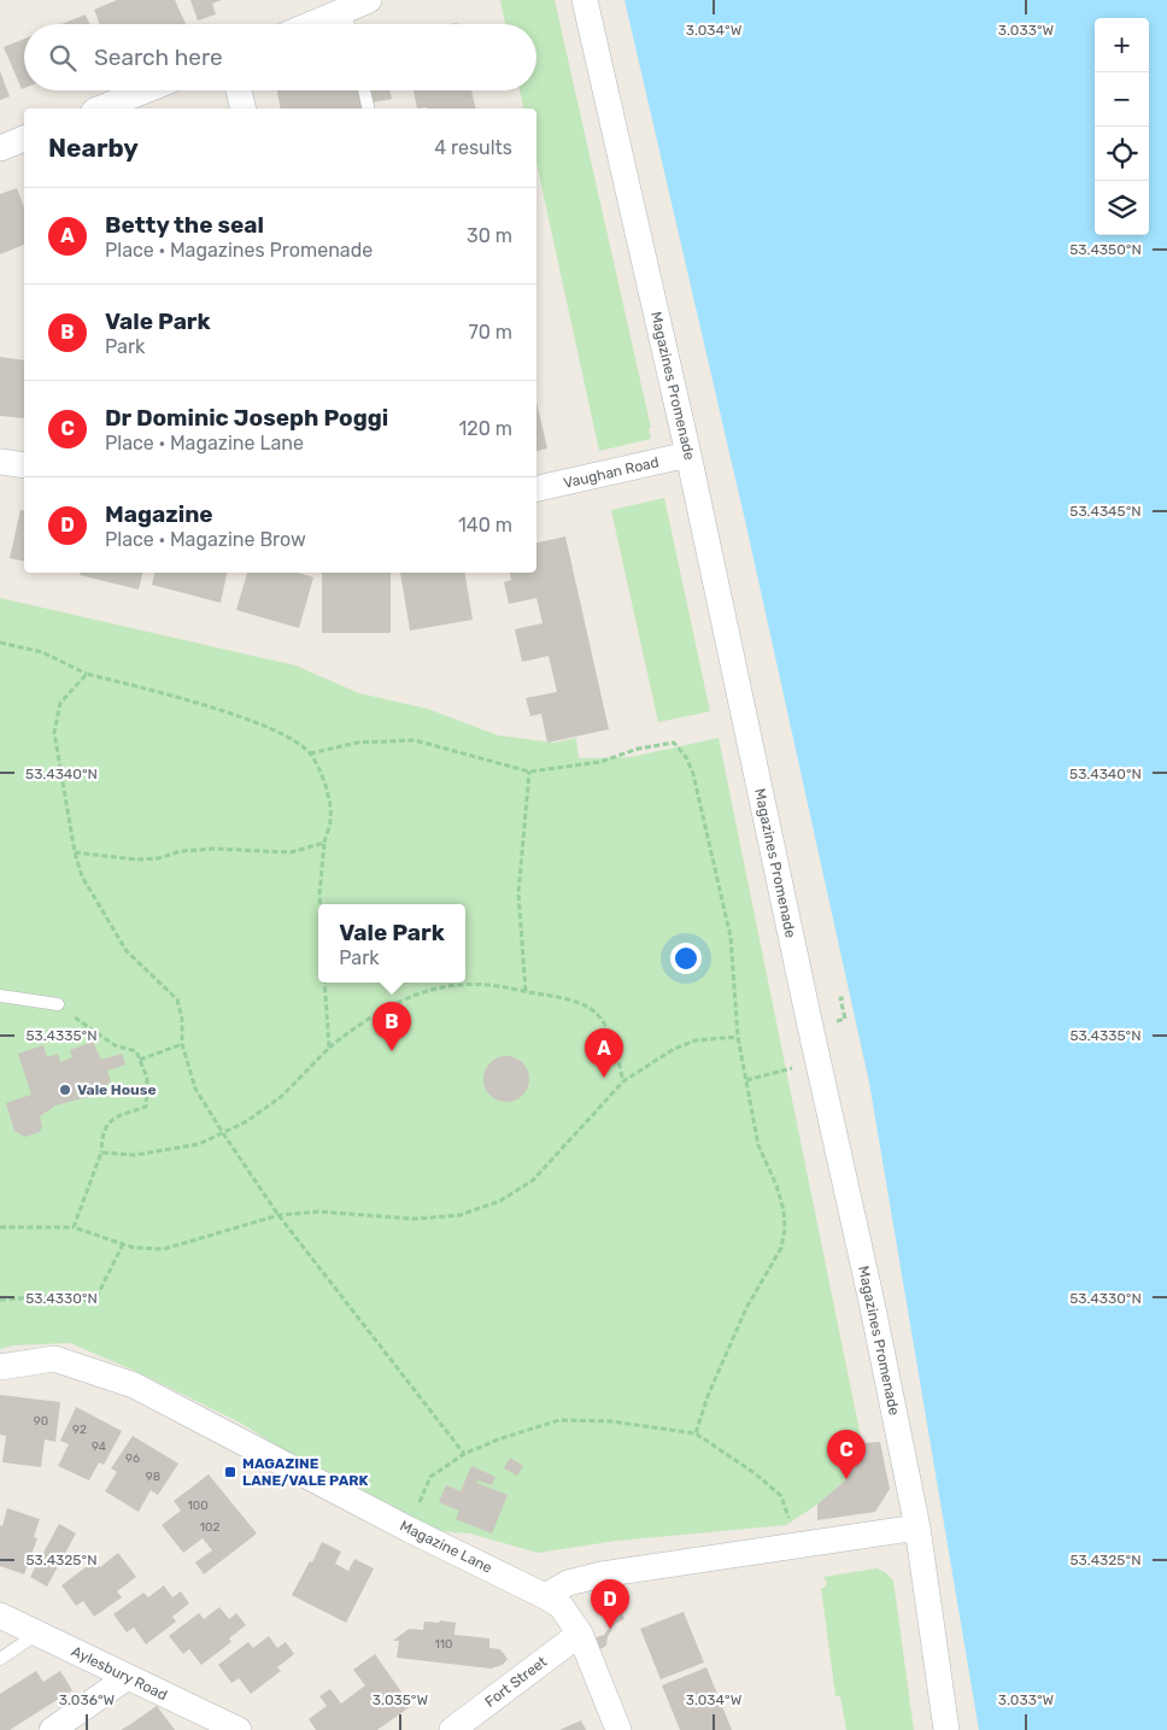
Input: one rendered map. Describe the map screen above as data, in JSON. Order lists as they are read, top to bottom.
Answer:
{
  "streets": {
    "street": [
      "Magazines Promenade",
      "Vaughan Road",
      "Magazine Lane",
      "Aylesbury Road",
      "Fort Street"
    ]
  },
  "crossings": [
    ["Magazines Promenade", "Vaughan Road"],
    ["Magazine Lane", "Fort Street"]
  ],
  "places": {
    "other": ["Vale House"],
    "transit": ["MAGAZINE LANE/VALE PARK"]
  },
  "house_numbers": [
    "90",
    "92",
    "94",
    "96",
    "98",
    "100",
    "102",
    "110"
  ],
  "page": {
    "map_buttons": ["+", "−"],
    "search": "Search here",
    "heading": ["Nearby", "4 results"],
    "list": [
      {
        "mark": "A",
        "name": "Betty the seal",
        "note": "Place · Magazines Promenade",
        "value": "30 m"
      },
      {
        "mark": "B",
        "name": "Vale Park",
        "note": "Park",
        "value": "70 m"
      },
      {
        "mark": "C",
        "name": "Dr Dominic Joseph Poggi",
        "note": "Place · Magazine Lane",
        "value": "120 m"
      },
      {
        "mark": "D",
        "name": "Magazine",
        "note": "Place · Magazine Brow",
        "value": "140 m"
      }
    ],
    "popup": ["Vale Park", "Park"],
    "pins": [
      "B",
      "A",
      "C",
      "D"
    ]
  },
  "coordinates": [
    "3.034°W",
    "3.033°W",
    "53.4350°N",
    "53.4345°N",
    "53.4340°N",
    "53.4335°N",
    "53.4330°N",
    "53.4325°N",
    "3.036°W",
    "3.035°W"
  ]
}
